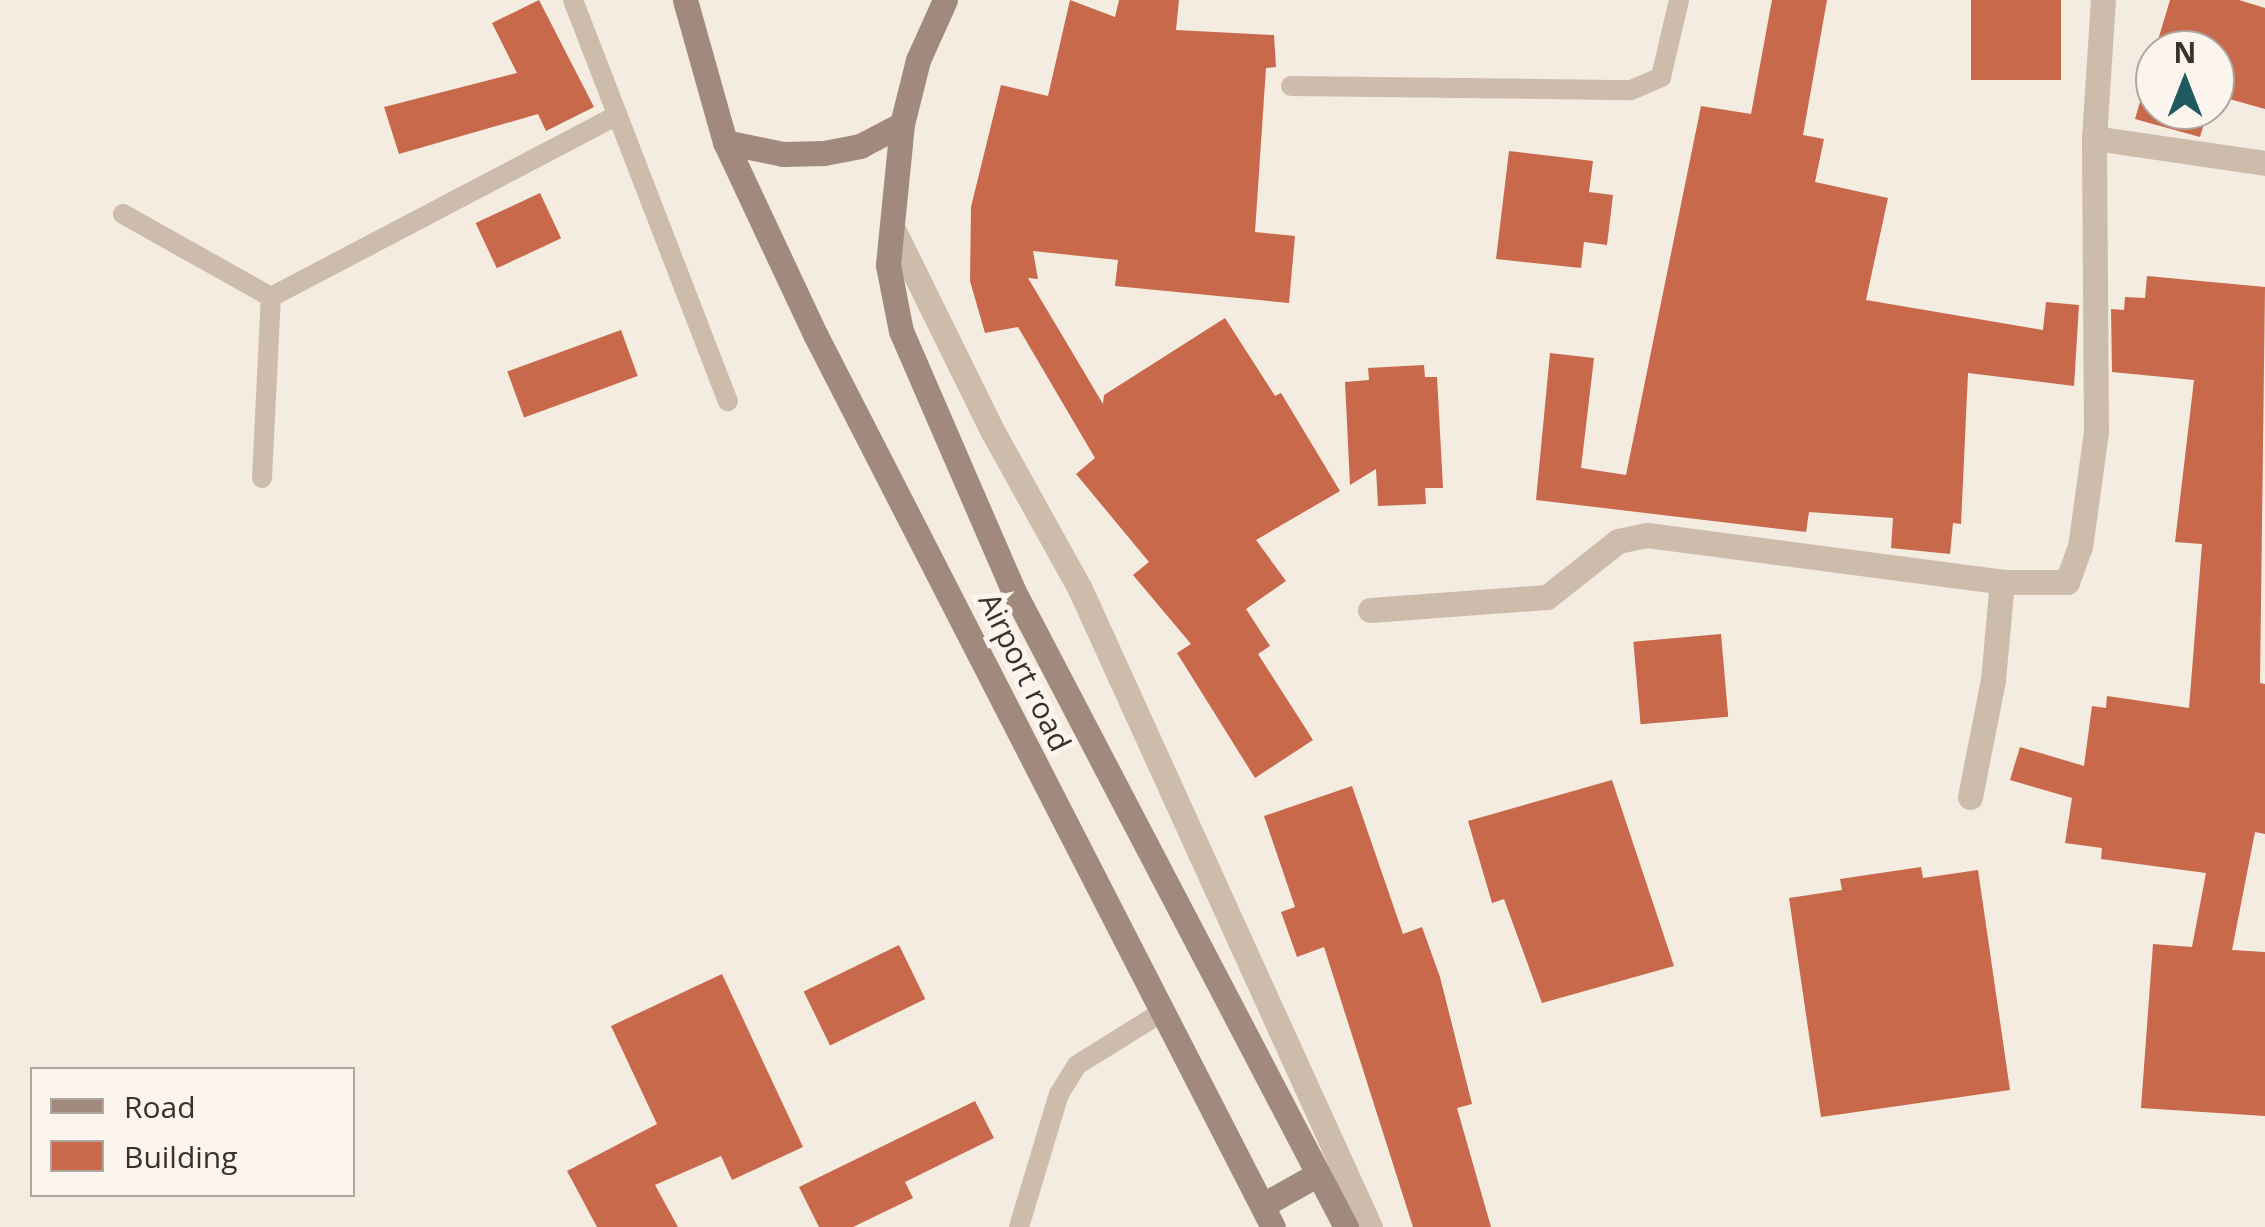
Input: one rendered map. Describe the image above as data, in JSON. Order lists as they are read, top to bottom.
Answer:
{
  "streets": {
    "main road": ["Airport road"]
  },
  "legend": ["Road", "Building"],
  "north": "top"
}
